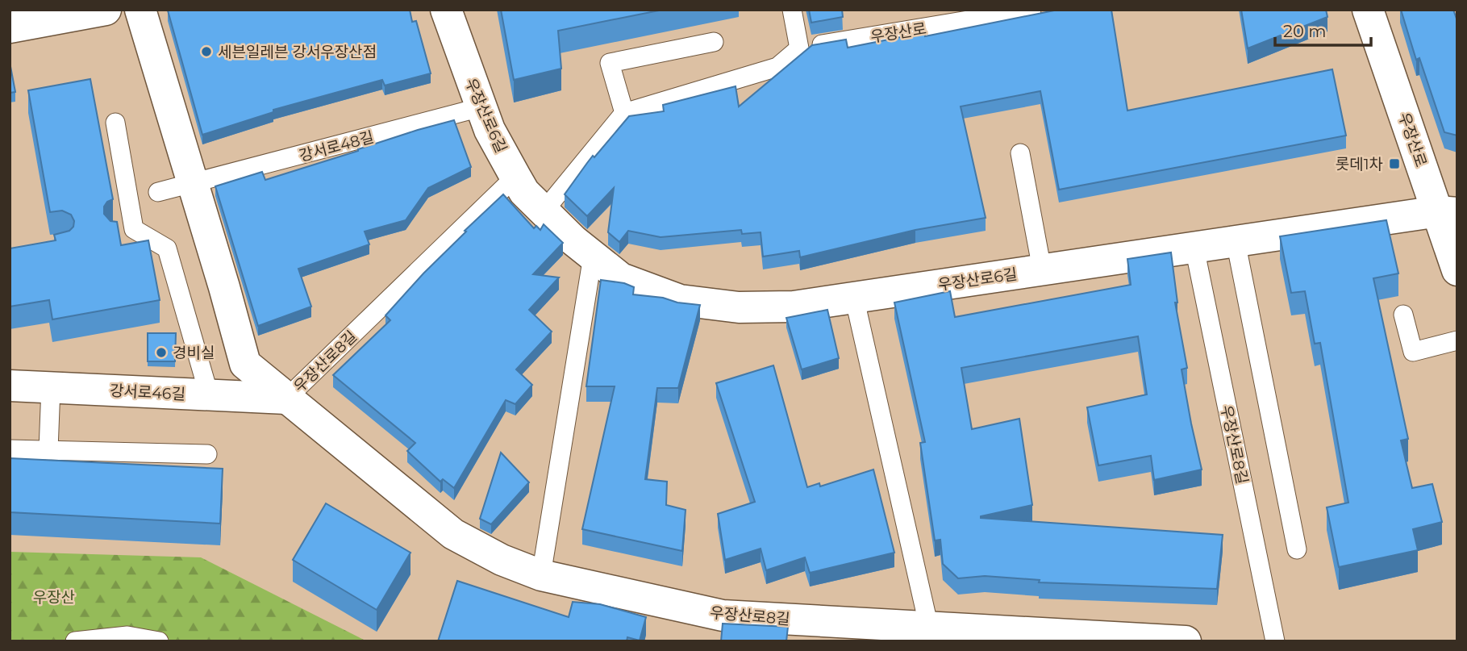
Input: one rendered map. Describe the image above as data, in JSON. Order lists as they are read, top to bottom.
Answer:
{
  "streets": {
    "street": [
      "우장산로",
      "우장산로6길",
      "우장산로8길",
      "강서로46길"
    ],
    "lane": ["강서로48길"]
  },
  "crossings": [
    ["우장산로", "우장산로6길"],
    ["우장산로6길", "강서로48길"],
    ["우장산로6길", "우장산로8길"],
    ["우장산로8길", "강서로46길"]
  ],
  "parks": ["우장산"],
  "places": {
    "other": ["세븐일레븐 강서우장산점", "경비실"],
    "transit": ["롯데1차"]
  },
  "scale_bar": "20 m"
}
